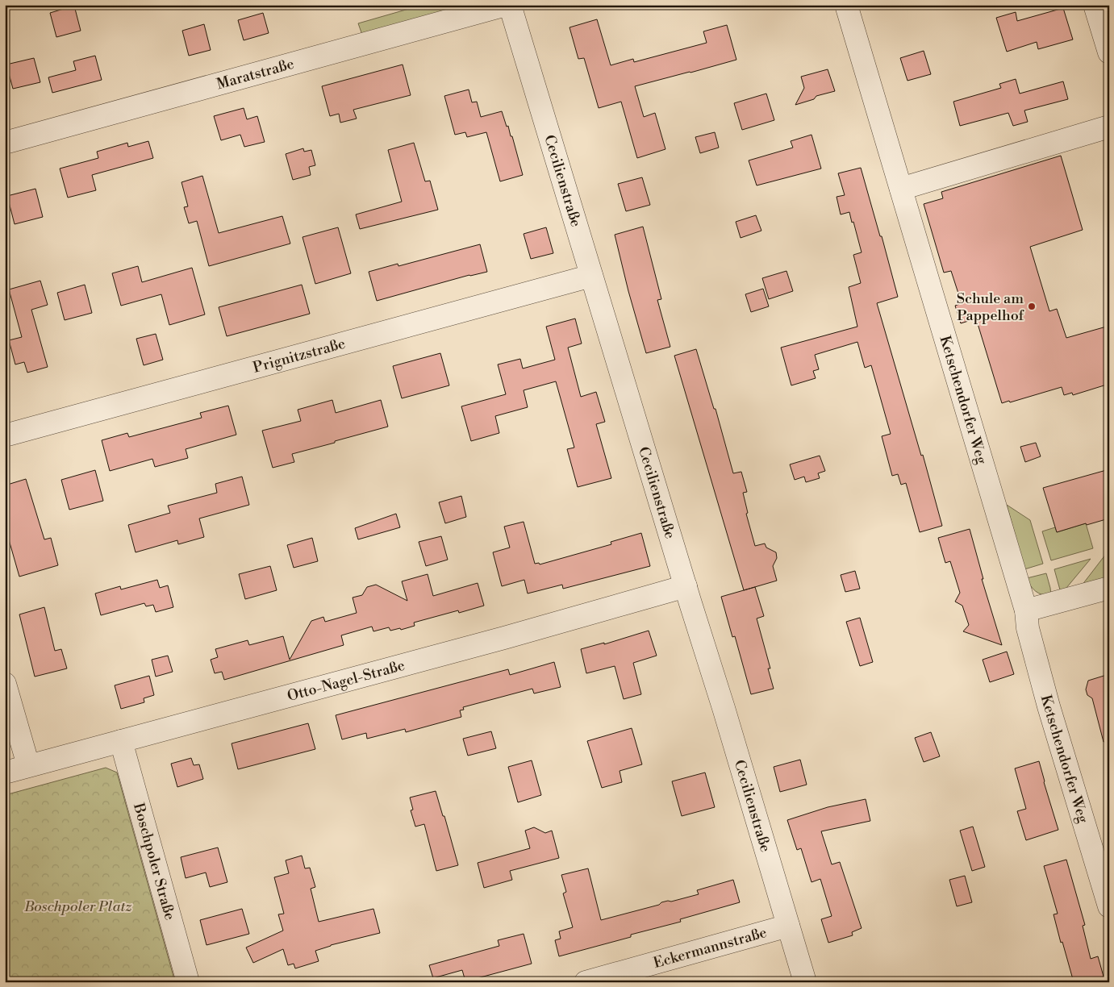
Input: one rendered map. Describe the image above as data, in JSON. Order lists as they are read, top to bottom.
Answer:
{
  "streets": {
    "street": [
      "Maratstraße",
      "Cecilienstraße",
      "Prignitzstraße",
      "Ketschendorfer Weg",
      "Otto-Nagel-Straße",
      "Boschpoler Straße",
      "Eckermannstraße"
    ]
  },
  "crossings": [
    ["Cecilienstraße", "Prignitzstraße"],
    ["Cecilienstraße", "Otto-Nagel-Straße"],
    ["Cecilienstraße", "Eckermannstraße"],
    ["Otto-Nagel-Straße", "Boschpoler Straße"]
  ],
  "parks": ["Boschpoler Platz"],
  "places": ["Schule am Pappelhof"]
}
